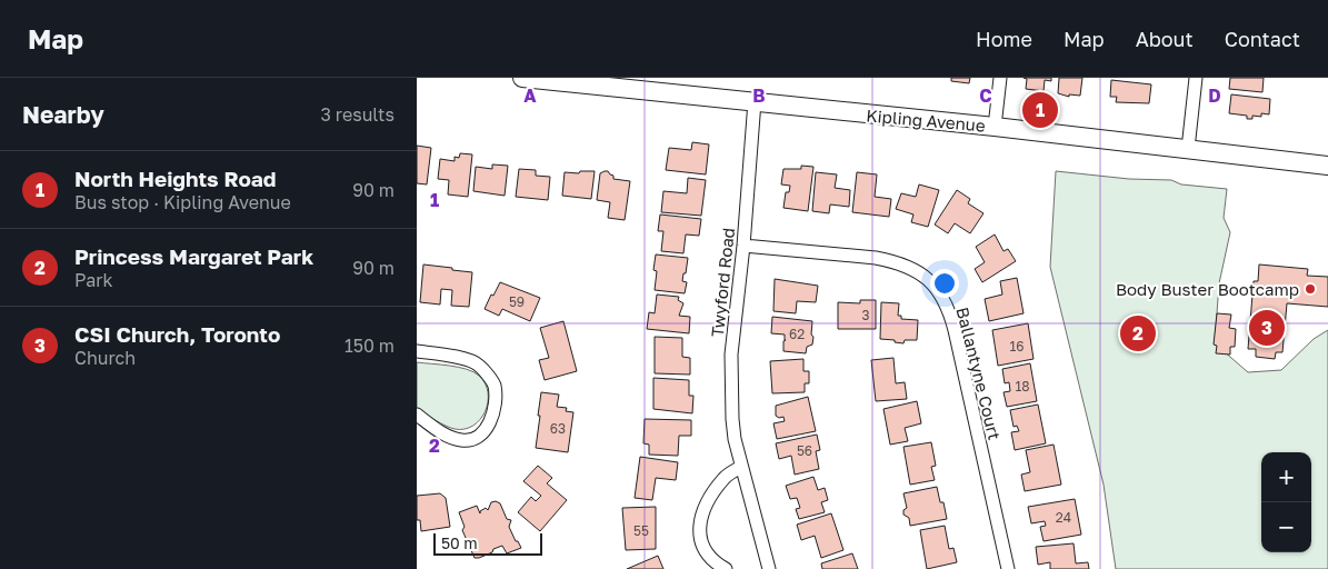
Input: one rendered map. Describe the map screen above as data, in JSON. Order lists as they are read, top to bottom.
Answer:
{
  "streets": {
    "main road": ["Kipling Avenue"],
    "street": ["Twyford Road", "Ballantyne Court"]
  },
  "crossings": [
    ["Kipling Avenue", "Twyford Road"],
    ["Twyford Road", "Ballantyne Court"]
  ],
  "places": ["Body Buster Bootcamp"],
  "house_numbers": [
    "59",
    "3",
    "62",
    "16",
    "18",
    "63",
    "56",
    "24",
    "55"
  ],
  "scale_bar": "50 m",
  "page": {
    "header": "Map",
    "nav": [
      "Home",
      "Map",
      "About",
      "Contact"
    ],
    "heading": ["Nearby", "3 results"],
    "pins": ["1", "3", "2"],
    "list": [
      {
        "mark": "1",
        "name": "North Heights Road",
        "note": "Bus stop · Kipling Avenue",
        "value": "90 m"
      },
      {
        "mark": "2",
        "name": "Princess Margaret Park",
        "note": "Park",
        "value": "90 m"
      },
      {
        "mark": "3",
        "name": "CSI Church, Toronto",
        "note": "Church",
        "value": "150 m"
      }
    ],
    "map_buttons": ["+", "−"],
    "scale": "50 m"
  },
  "grid": {
    "columns": [
      "A",
      "B",
      "C",
      "D"
    ],
    "rows": ["1", "2"]
  }
}
